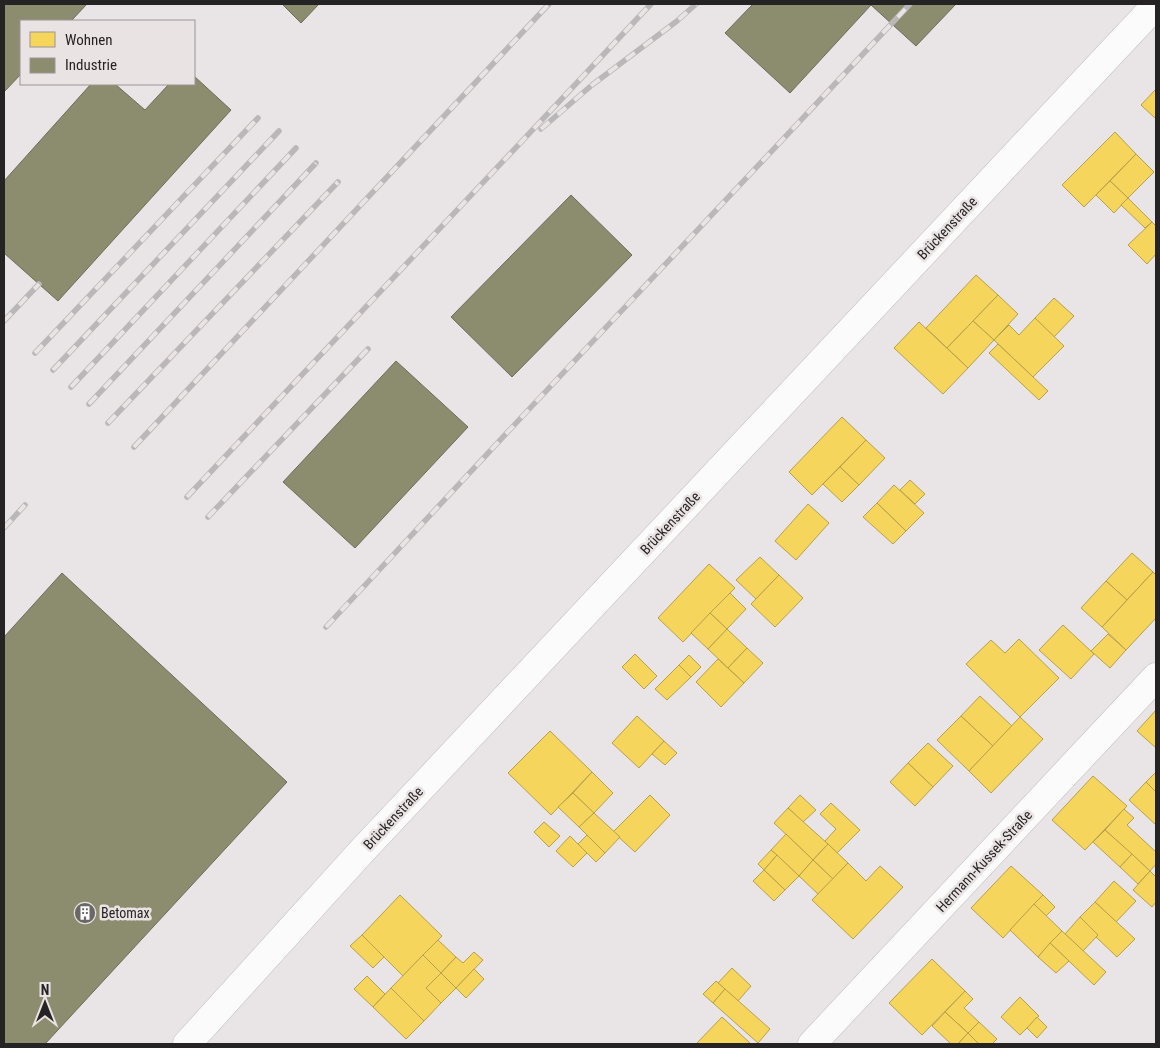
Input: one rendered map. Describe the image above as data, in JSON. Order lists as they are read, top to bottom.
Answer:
{
  "streets": {
    "street": ["Brückenstraße", "Hermann-Kussek-Straße"]
  },
  "places": {
    "building": ["Betomax"]
  },
  "legend": ["Wohnen", "Industrie"],
  "north": "top"
}
